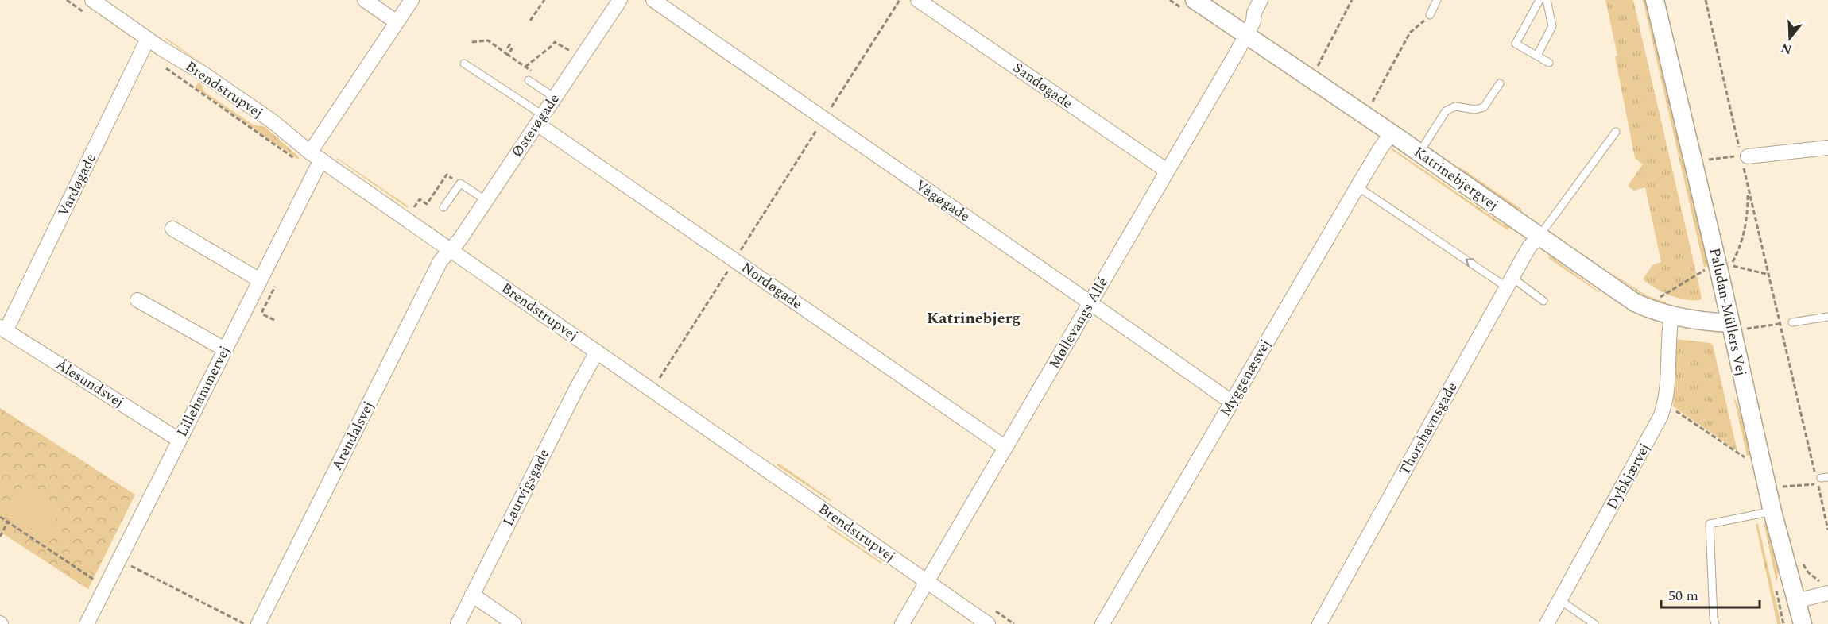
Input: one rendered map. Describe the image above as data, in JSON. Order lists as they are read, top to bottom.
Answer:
{
  "streets": {
    "street": [
      "Sandøgade",
      "Brendstrupvej",
      "Østerøgade",
      "Katrinebjergvej",
      "Vardøgade",
      "Vågøgade",
      "Nordøgade",
      "Paludan-Müllers Vej",
      "Møllevangs Allé",
      "Myggenæsvej",
      "Ålesundsvej",
      "Lillehammervej",
      "Thorshavnsgade",
      "Arendalsvej",
      "Dybkjærvej",
      "Laurvigsgade"
    ]
  },
  "crossings": [
    ["Sandøgade", "Møllevangs Allé"],
    ["Brendstrupvej", "Østerøgade"],
    ["Brendstrupvej", "Vardøgade"],
    ["Brendstrupvej", "Møllevangs Allé"],
    ["Brendstrupvej", "Lillehammervej"],
    ["Brendstrupvej", "Arendalsvej"],
    ["Brendstrupvej", "Laurvigsgade"],
    ["Østerøgade", "Nordøgade"],
    ["Østerøgade", "Arendalsvej"],
    ["Katrinebjergvej", "Paludan-Müllers Vej"],
    ["Katrinebjergvej", "Møllevangs Allé"],
    ["Katrinebjergvej", "Myggenæsvej"],
    ["Katrinebjergvej", "Thorshavnsgade"],
    ["Katrinebjergvej", "Dybkjærvej"],
    ["Vardøgade", "Ålesundsvej"],
    ["Vågøgade", "Møllevangs Allé"],
    ["Vågøgade", "Myggenæsvej"],
    ["Nordøgade", "Møllevangs Allé"],
    ["Ålesundsvej", "Lillehammervej"]
  ],
  "districts": ["Katrinebjerg"],
  "scale_bar": "50 m",
  "north": "bottom"
}
